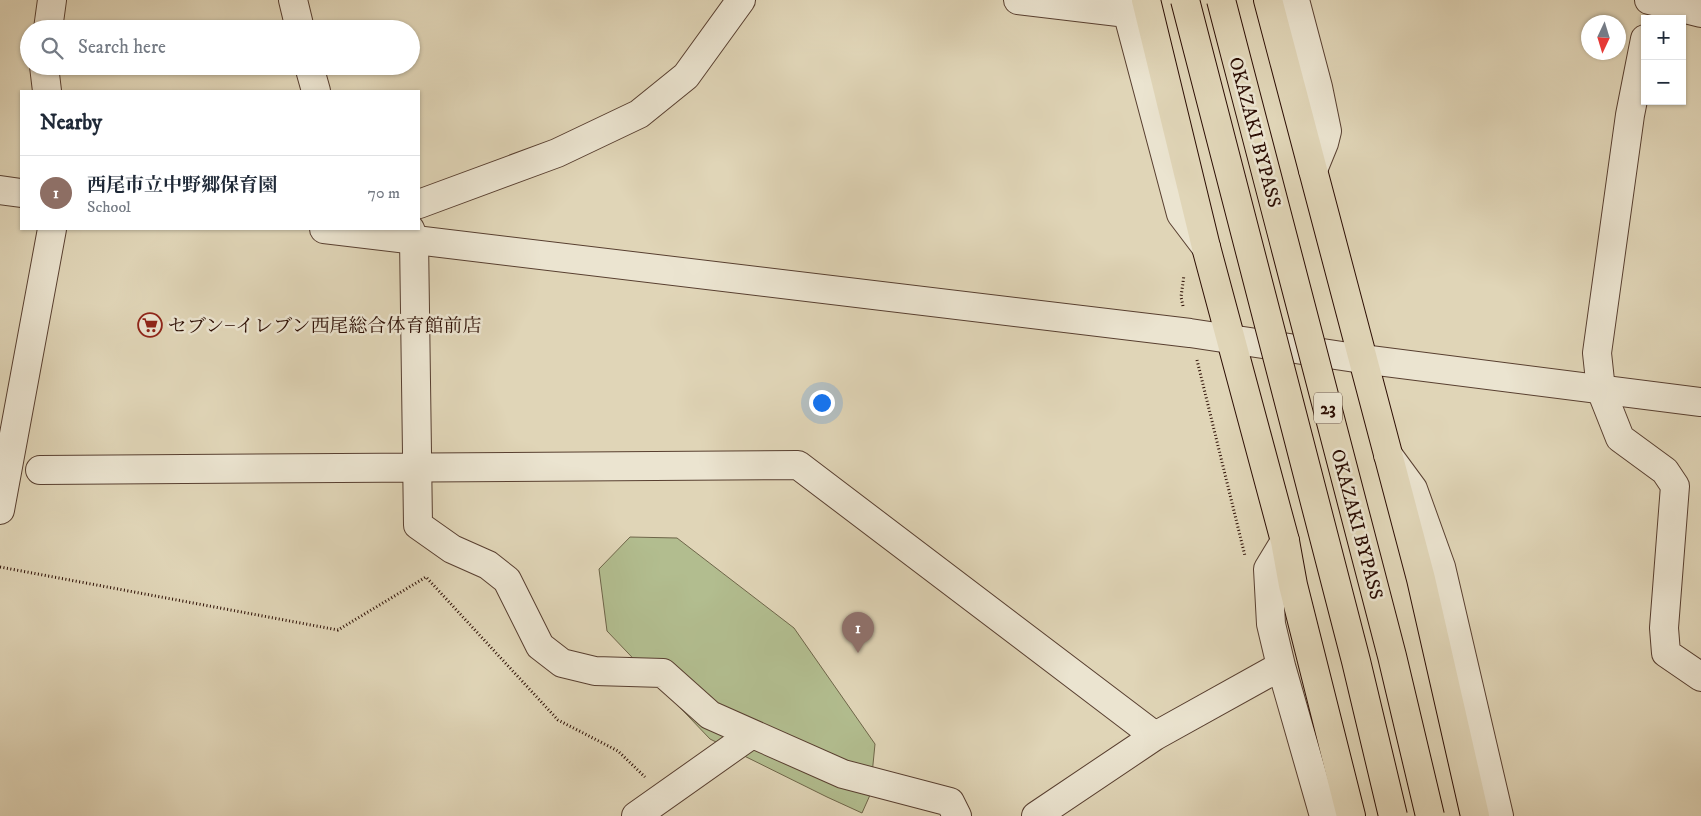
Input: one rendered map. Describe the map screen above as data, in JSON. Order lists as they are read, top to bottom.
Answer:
{
  "streets": {
    "highway": ["OKAZAKI BYPASS", "23"]
  },
  "places": {
    "supermarket": ["セブン−イレブン西尾総合体育館前店"]
  },
  "north": "bottom",
  "page": {
    "map_buttons": ["+", "−"],
    "search": "Search here",
    "heading": "Nearby",
    "list": [
      {
        "mark": "1",
        "name": "西尾市立中野郷保育園",
        "note": "School",
        "value": "70 m"
      }
    ],
    "pins": "1"
  }
}
